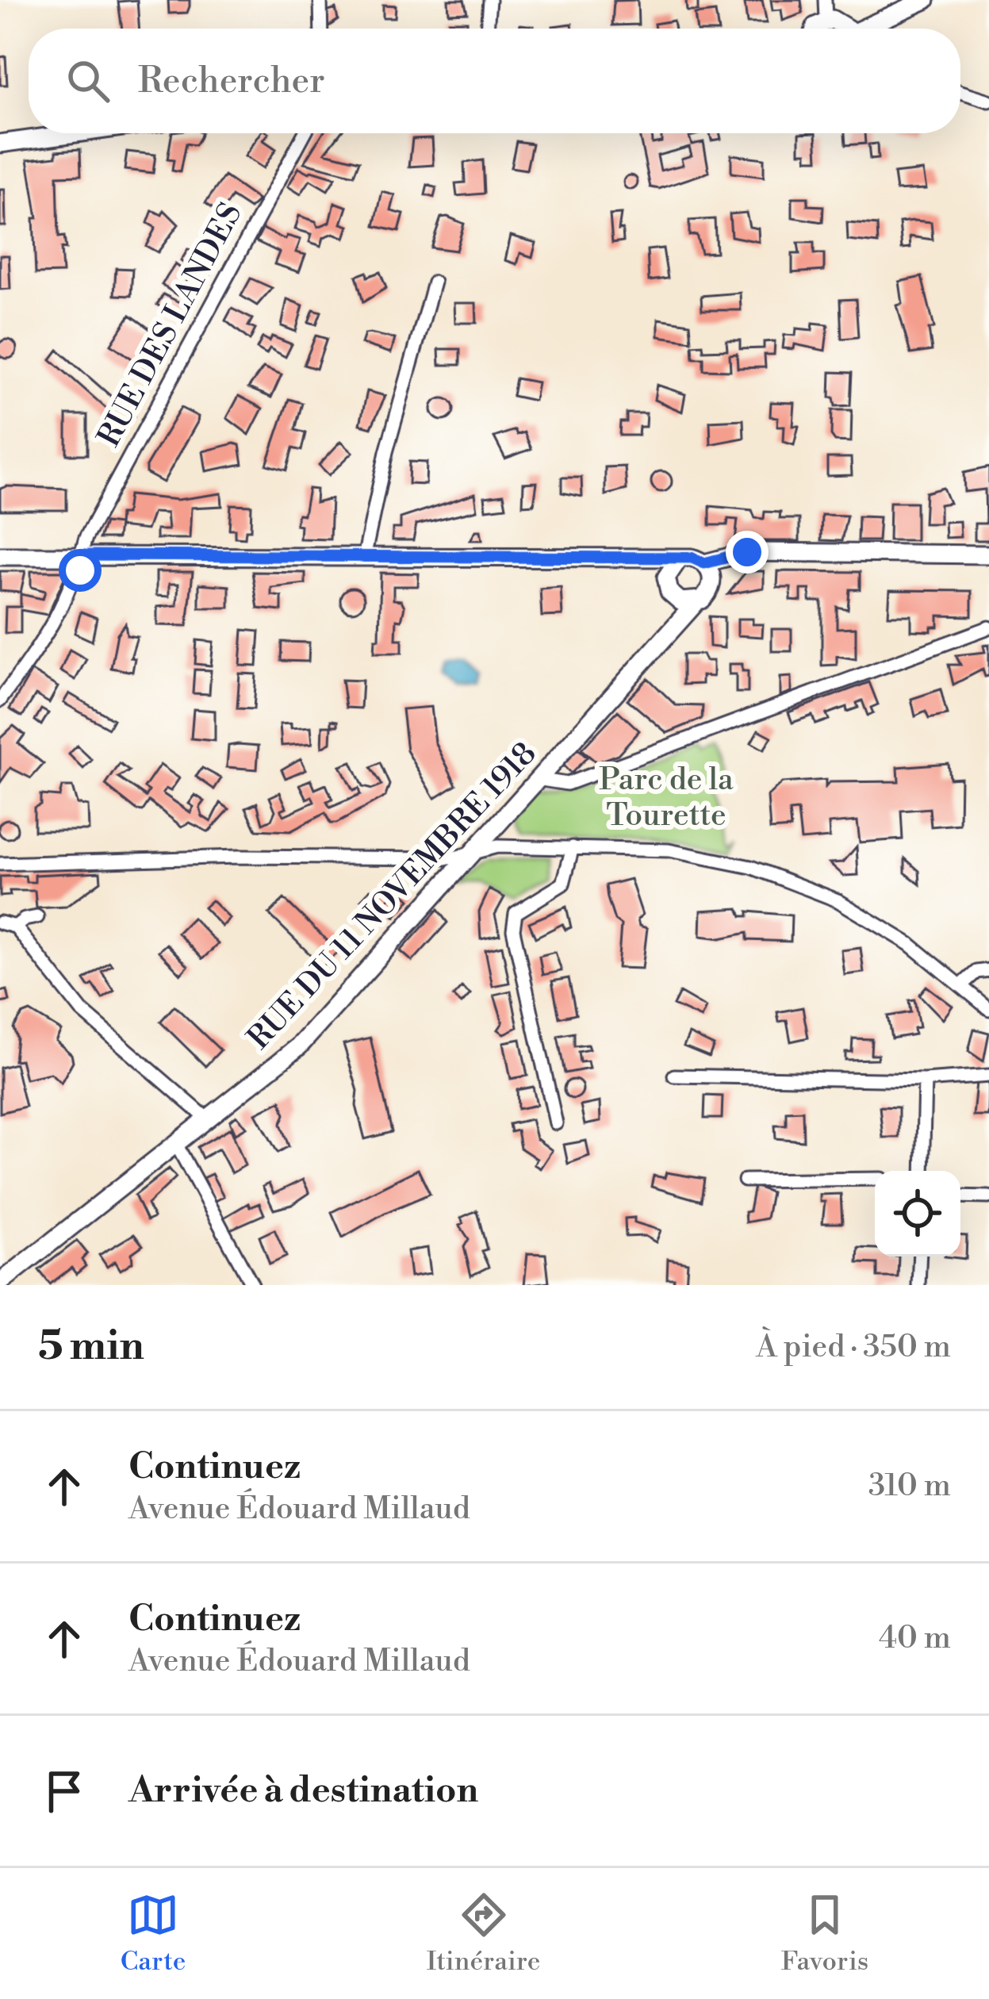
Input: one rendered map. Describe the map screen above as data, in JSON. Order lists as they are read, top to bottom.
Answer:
{
  "streets": {
    "main road": ["RUE DU 11 NOVEMBRE 1918"],
    "street": ["RUE DES LANDES"]
  },
  "parks": ["Parc de la Tourette"],
  "page": {
    "search": "Rechercher",
    "heading": ["5 min", "À pied · 350 m"],
    "list": [
      ["Continuez", "Avenue Édouard Millaud", "310 m"],
      ["Continuez", "Avenue Édouard Millaud", "40 m"],
      "Arrivée à destination"
    ],
    "nav": ["Carte", "Itinéraire", "Favoris"]
  }
}
